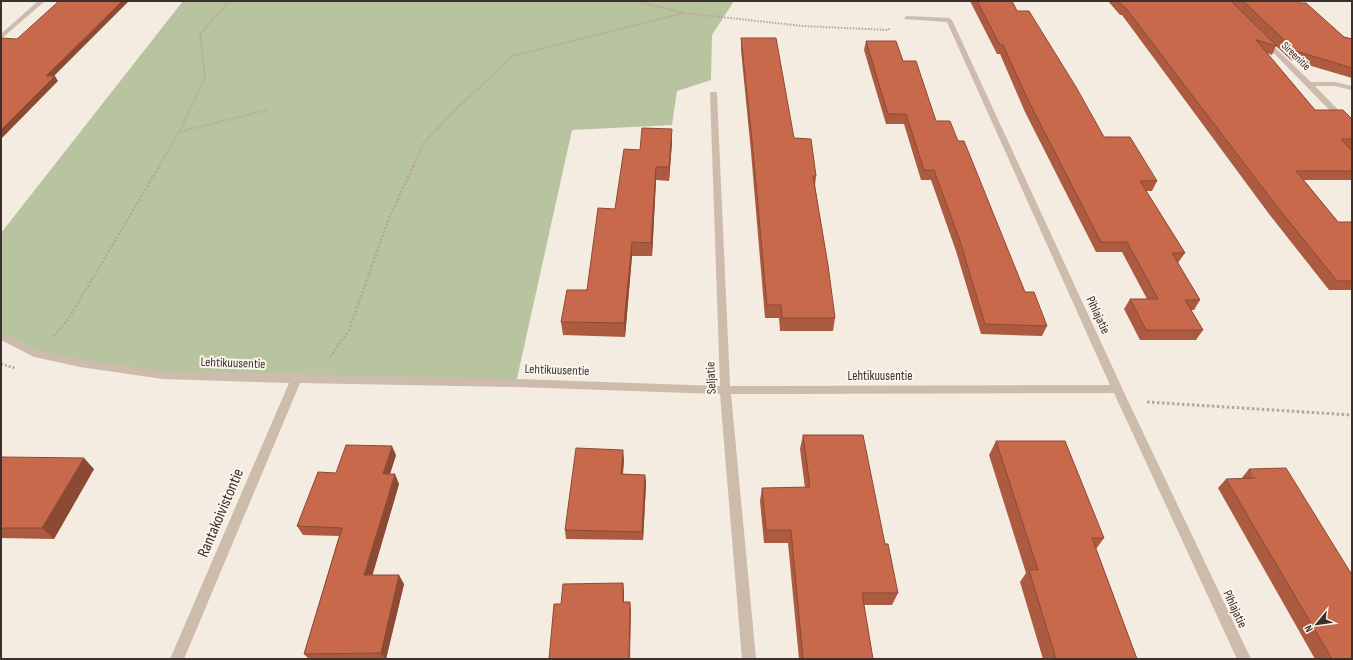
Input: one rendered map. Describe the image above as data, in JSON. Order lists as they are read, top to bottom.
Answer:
{
  "streets": {
    "street": [
      "Sireenitie",
      "Pihlajatie",
      "Lehtikuusentie",
      "Seljatie",
      "Rantakoivistontie"
    ]
  },
  "crossings": [
    ["Pihlajatie", "Lehtikuusentie"],
    ["Lehtikuusentie", "Seljatie"],
    ["Lehtikuusentie", "Rantakoivistontie"]
  ],
  "north": "bottom left"
}
